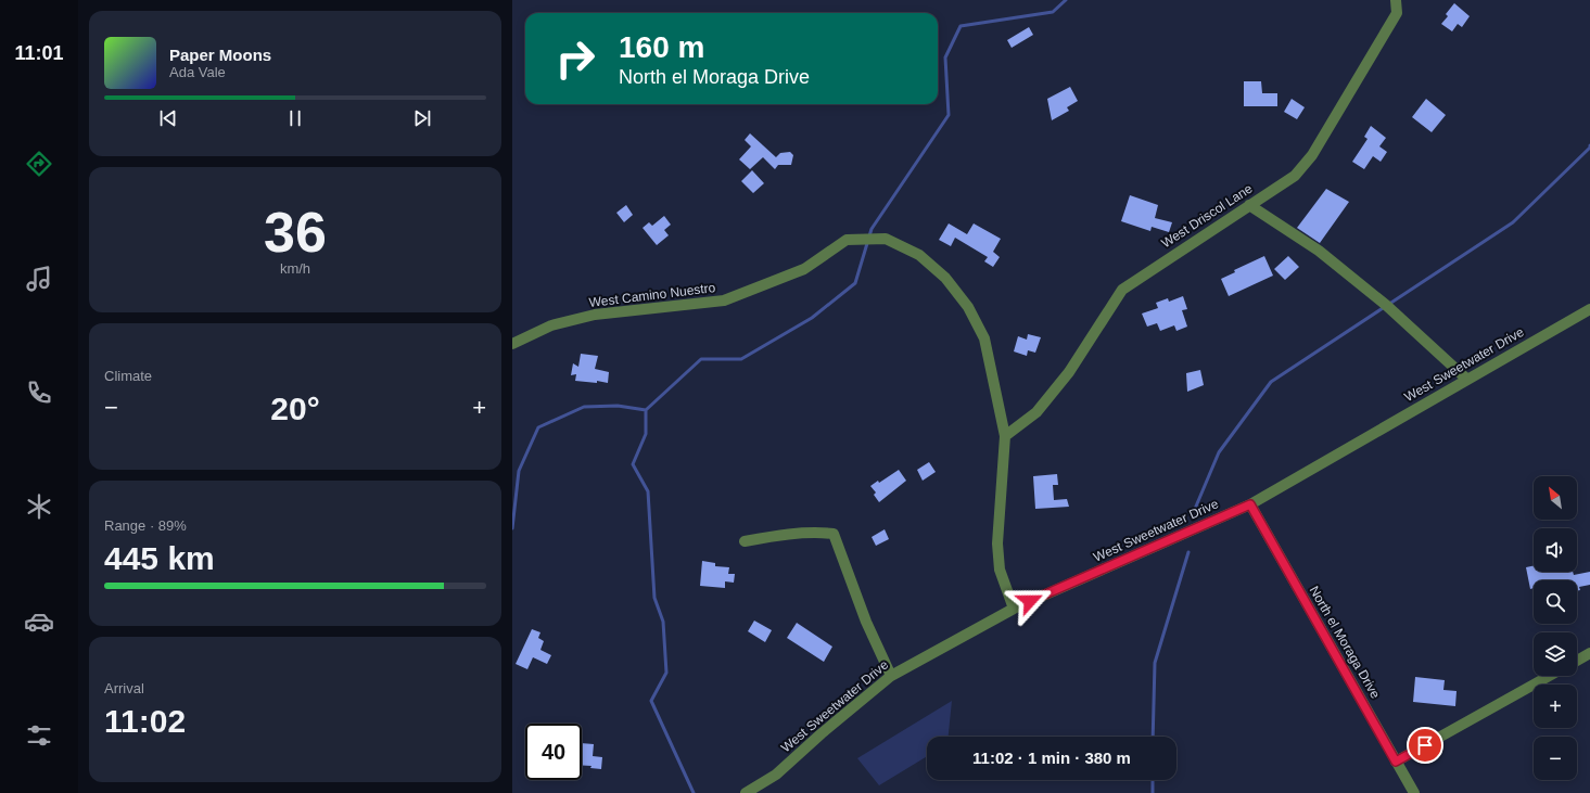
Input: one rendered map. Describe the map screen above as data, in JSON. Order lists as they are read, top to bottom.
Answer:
{
  "streets": {
    "street": [
      "West Driscol Lane",
      "West Camino Nuestro",
      "West Sweetwater Drive",
      "North el Moraga Drive"
    ]
  },
  "crossings": [
    ["West Driscol Lane", "West Camino Nuestro"],
    ["West Camino Nuestro", "West Sweetwater Drive"],
    ["West Sweetwater Drive", "North el Moraga Drive"]
  ],
  "north": "top left",
  "page": {
    "tabs": "11:01",
    "turn": ["160 m", "North el Moraga Drive"],
    "song": ["Paper Moons", "Ada Vale"],
    "tile": [
      ["36", "km/h"],
      "Climate",
      ["Range · 89%", "445 km"],
      ["Arrival", "11:02"]
    ],
    "heat": ["−", "20°", "+"],
    "map_buttons": ["+", "−"],
    "limit": "40",
    "trip": "11:02 · 1 min · 380 m"
  }
}
